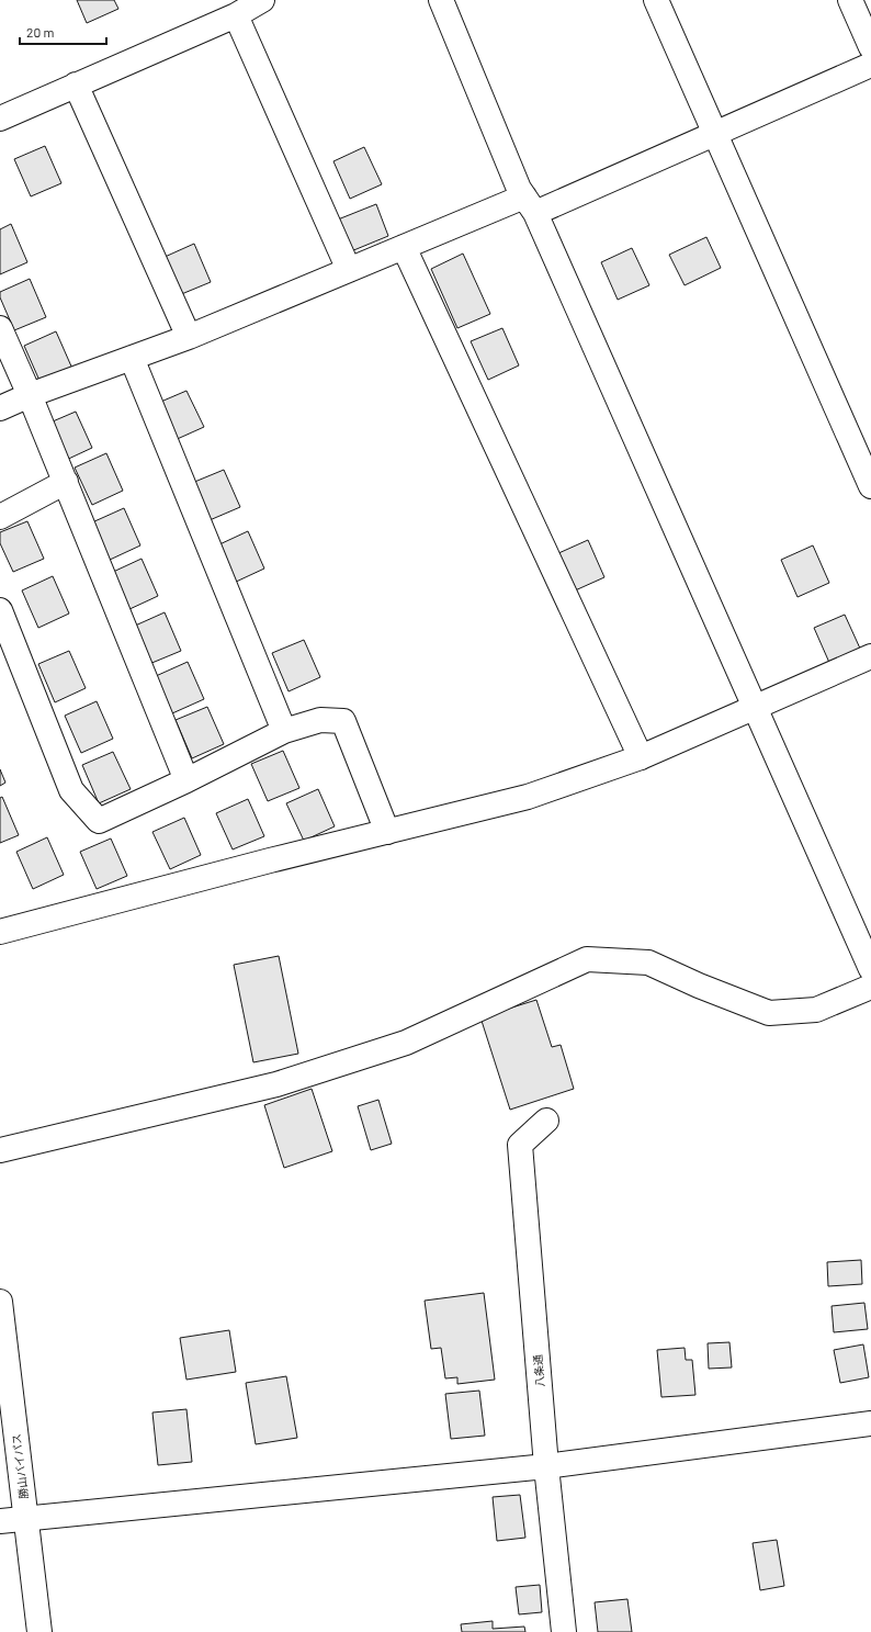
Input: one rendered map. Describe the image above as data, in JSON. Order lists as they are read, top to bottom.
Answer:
{
  "streets": {
    "street": ["八条通", "勝山バイパス"]
  },
  "scale_bar": "20 m"
}
